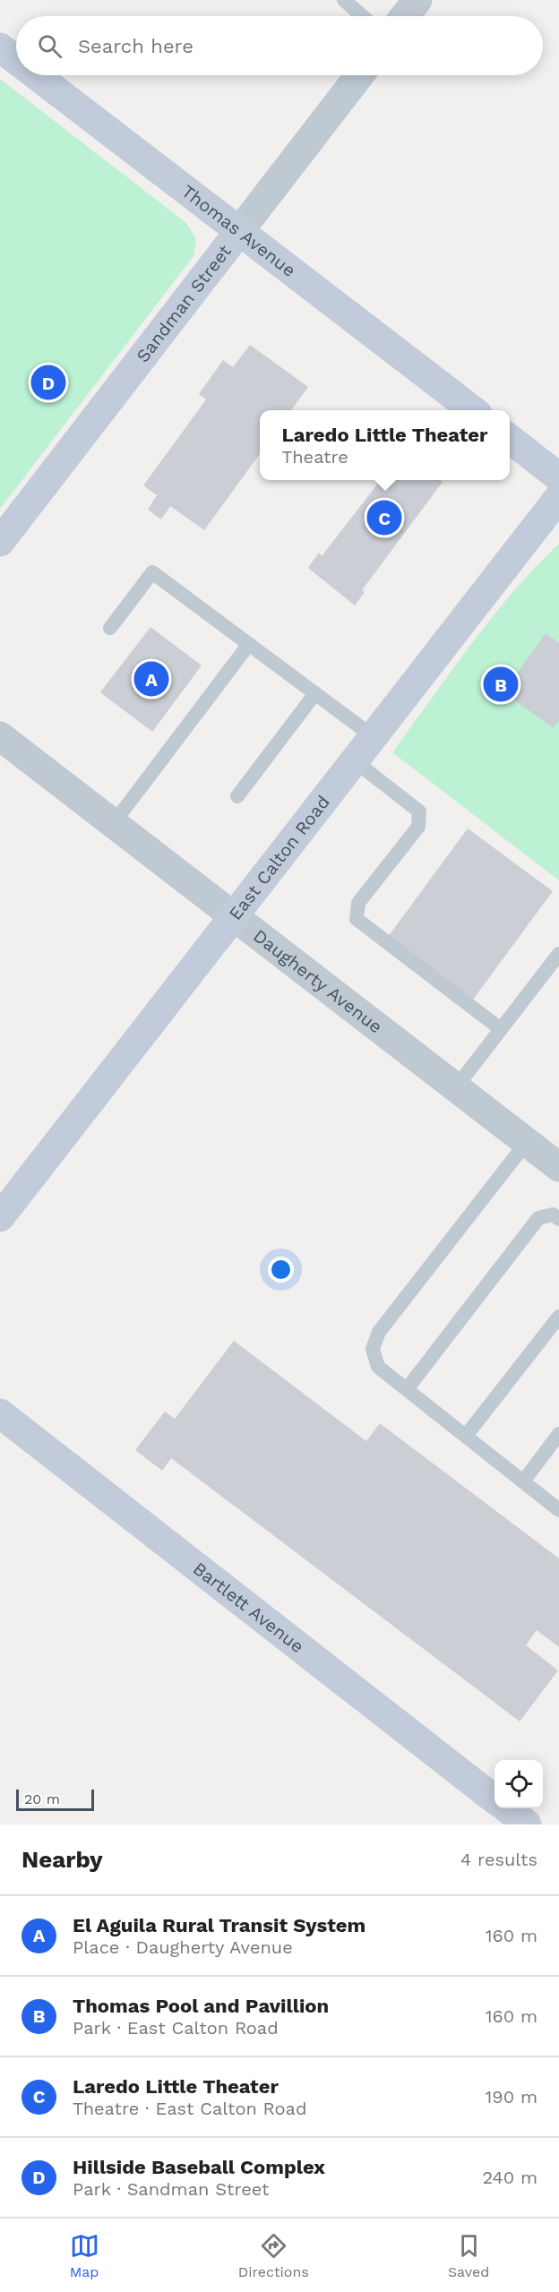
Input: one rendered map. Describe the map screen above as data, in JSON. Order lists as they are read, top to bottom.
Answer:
{
  "streets": {
    "street": [
      "Thomas Avenue",
      "Sandman Street",
      "East Calton Road",
      "Daugherty Avenue",
      "Bartlett Avenue"
    ]
  },
  "crossings": [
    ["Thomas Avenue", "Sandman Street"],
    ["East Calton Road", "Daugherty Avenue"]
  ],
  "scale_bar": "20 m",
  "page": {
    "search": "Search here",
    "pins": [
      "D",
      "C",
      "A",
      "B"
    ],
    "popup": ["Laredo Little Theater", "Theatre"],
    "scale": "20 m",
    "heading": ["Nearby", "4 results"],
    "list": [
      {
        "mark": "A",
        "name": "El Aguila Rural Transit System",
        "note": "Place · Daugherty Avenue",
        "value": "160 m"
      },
      {
        "mark": "B",
        "name": "Thomas Pool and Pavillion",
        "note": "Park · East Calton Road",
        "value": "160 m"
      },
      {
        "mark": "C",
        "name": "Laredo Little Theater",
        "note": "Theatre · East Calton Road",
        "value": "190 m"
      },
      {
        "mark": "D",
        "name": "Hillside Baseball Complex",
        "note": "Park · Sandman Street",
        "value": "240 m"
      }
    ],
    "nav": ["Map", "Directions", "Saved"]
  }
}
